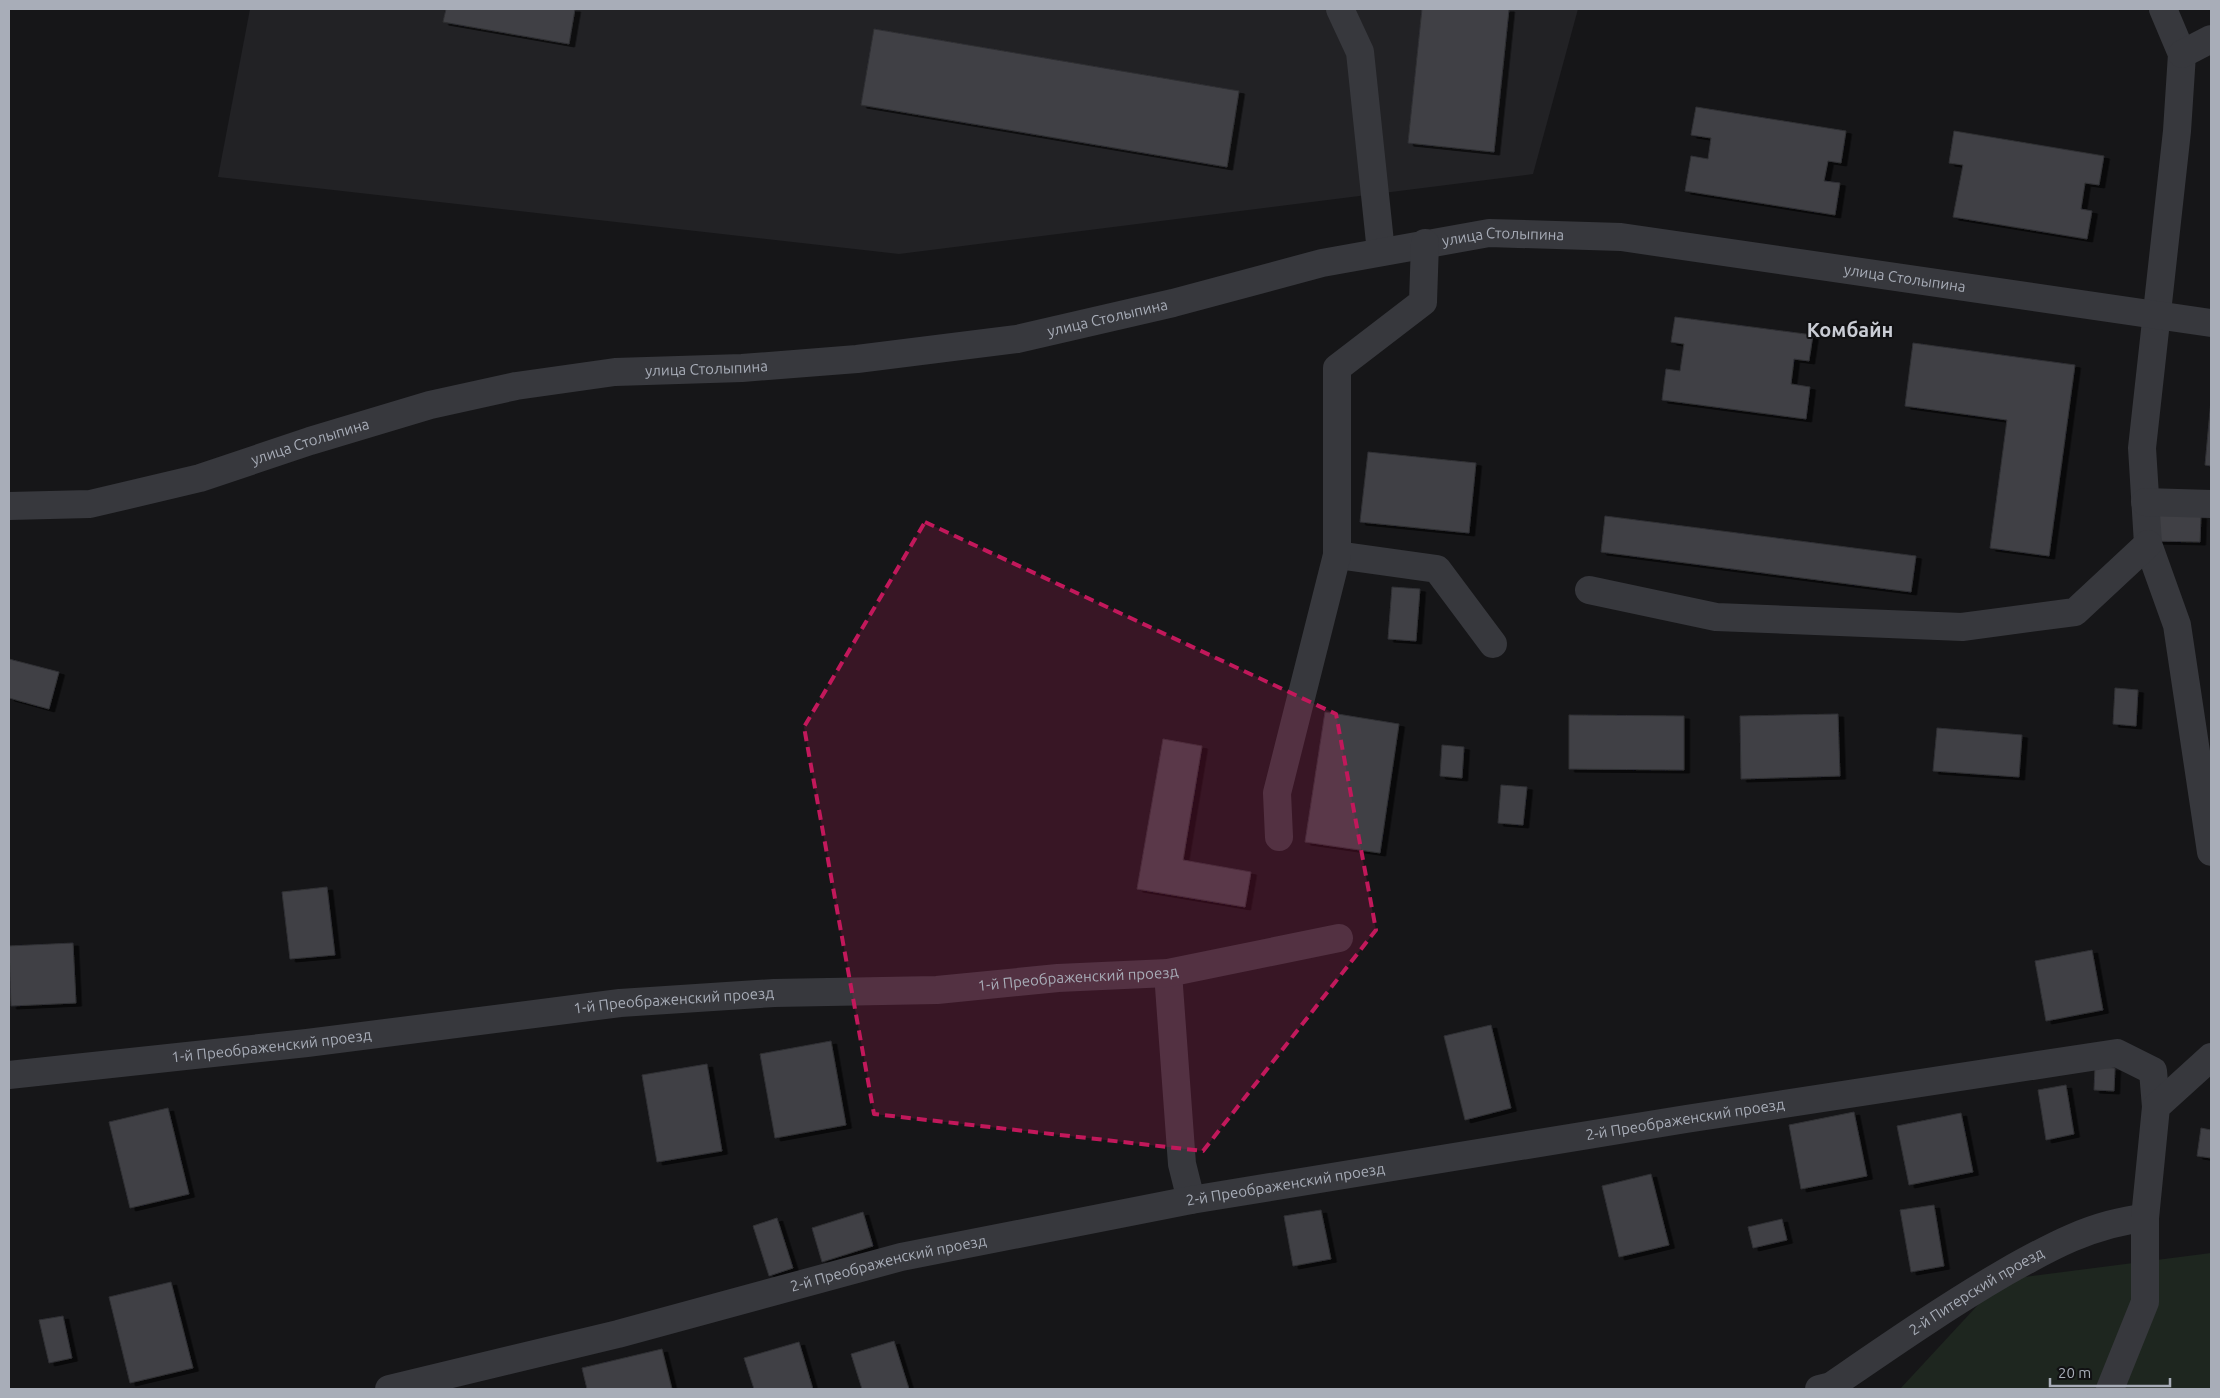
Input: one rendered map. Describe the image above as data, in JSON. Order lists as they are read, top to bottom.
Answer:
{
  "streets": {
    "street": [
      "улица Столыпина",
      "1-й Преображенский проезд",
      "2-й Преображенский проезд",
      "2-й Питерский проезд"
    ]
  },
  "districts": ["Комбайн"],
  "scale_bar": "20 m"
}
